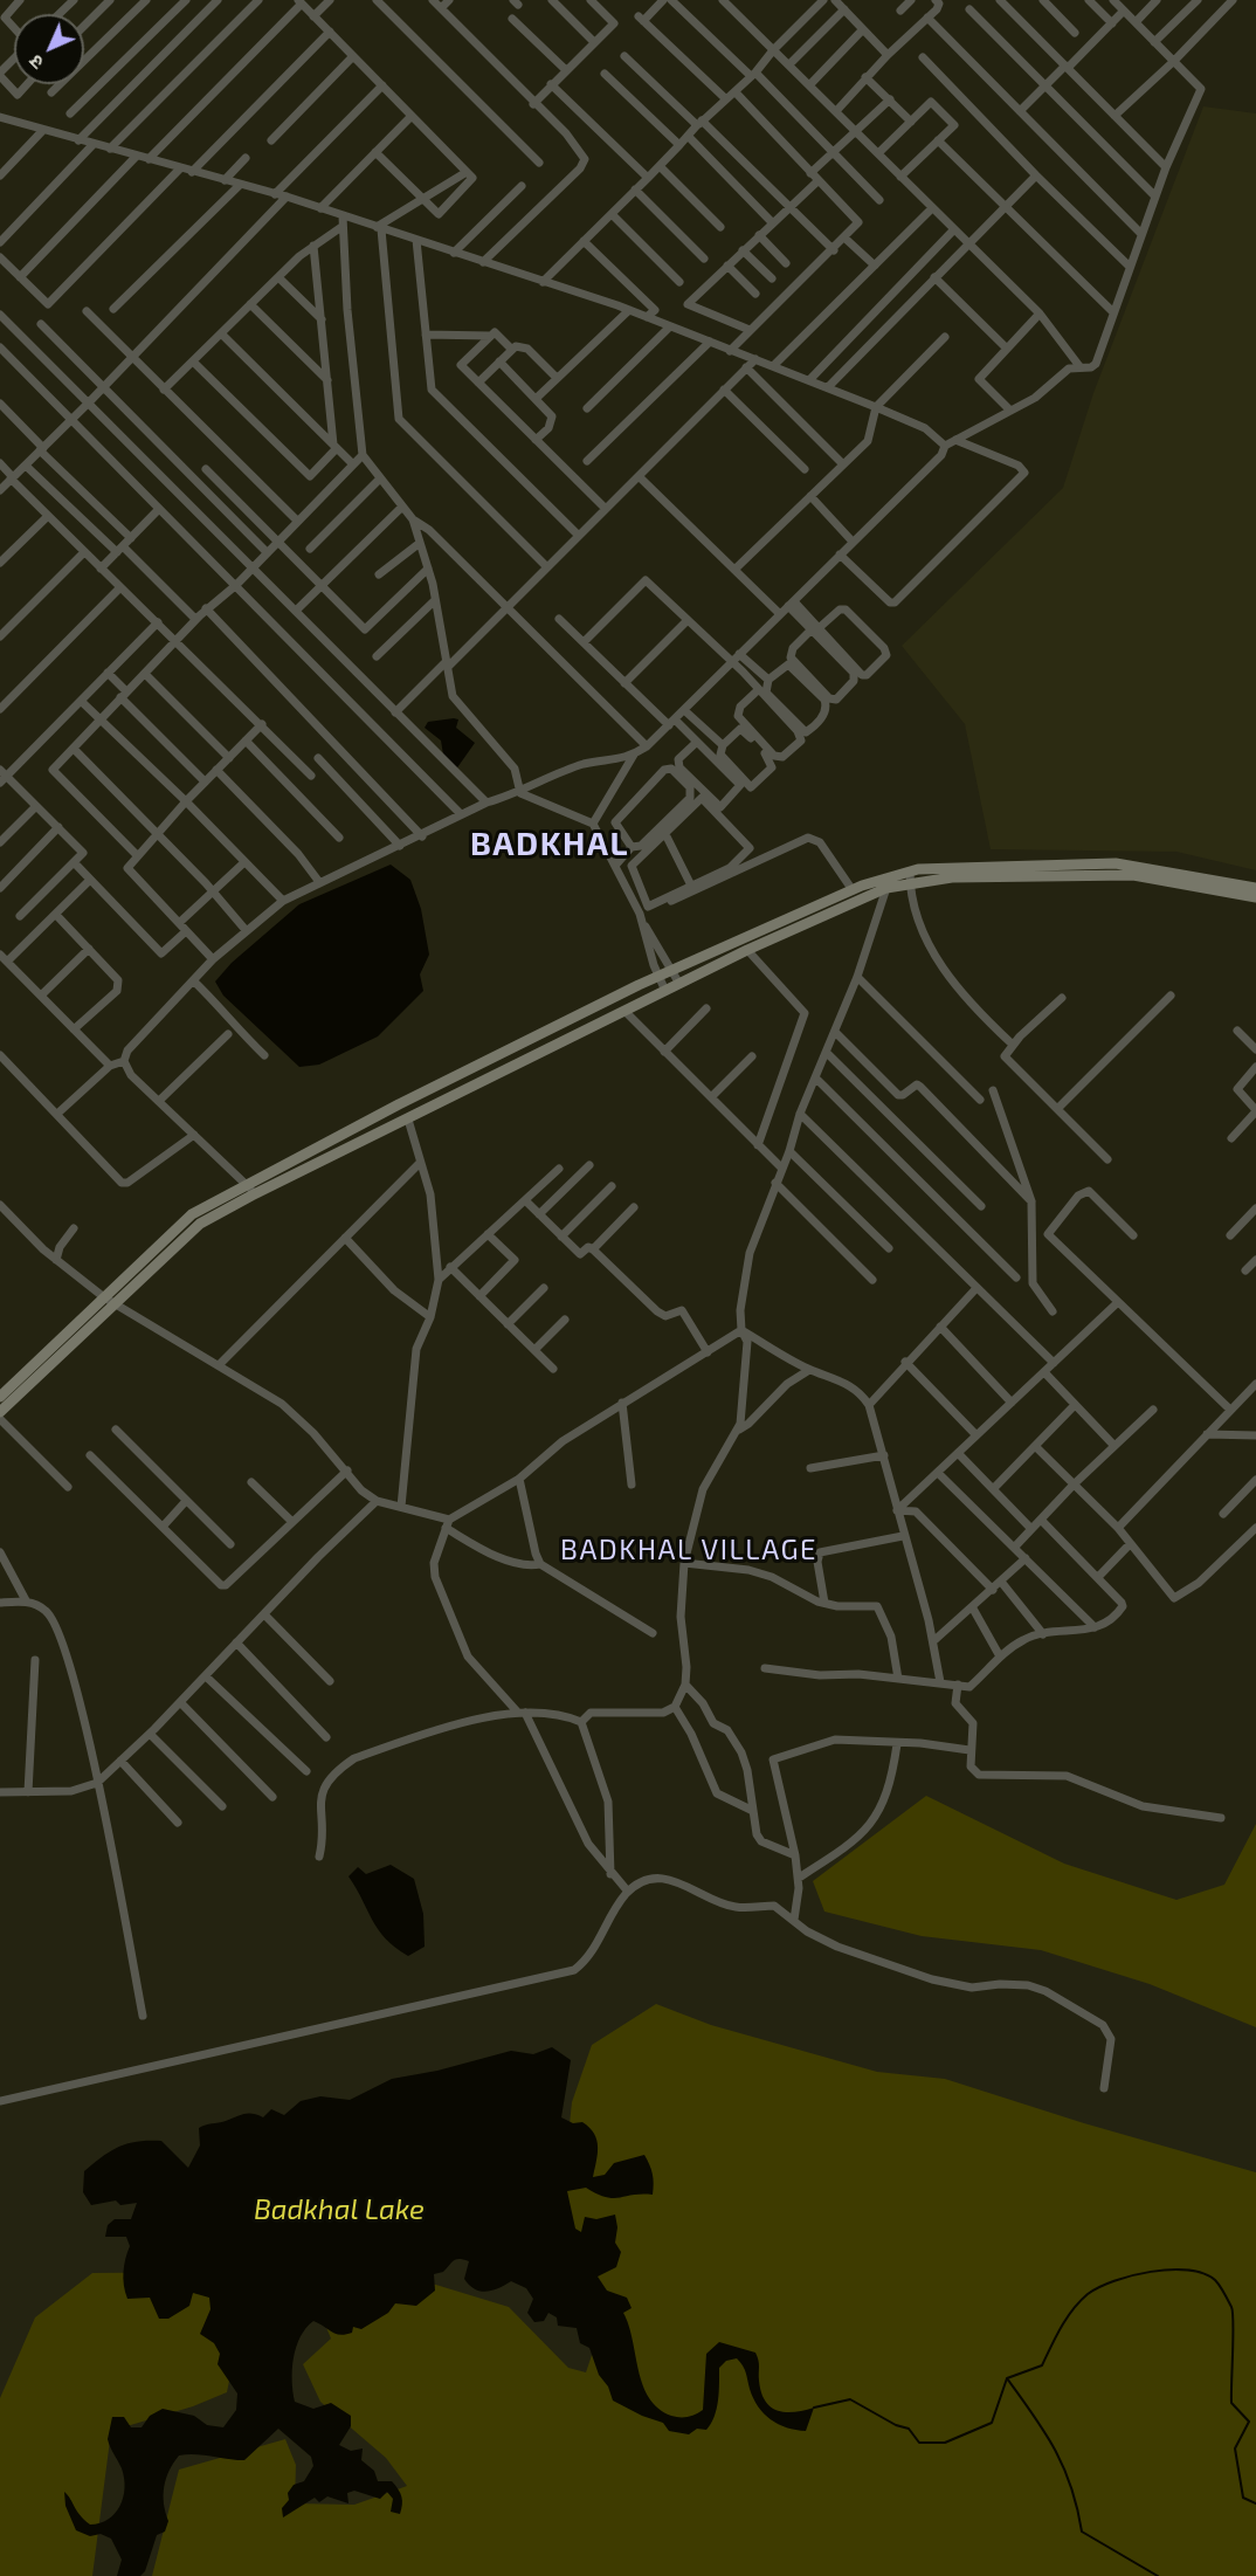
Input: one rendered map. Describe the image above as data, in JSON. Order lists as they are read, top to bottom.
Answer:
{
  "districts": ["BADKHAL", "BADKHAL VILLAGE"],
  "water": ["Badkhal Lake"],
  "north": "bottom left"
}
